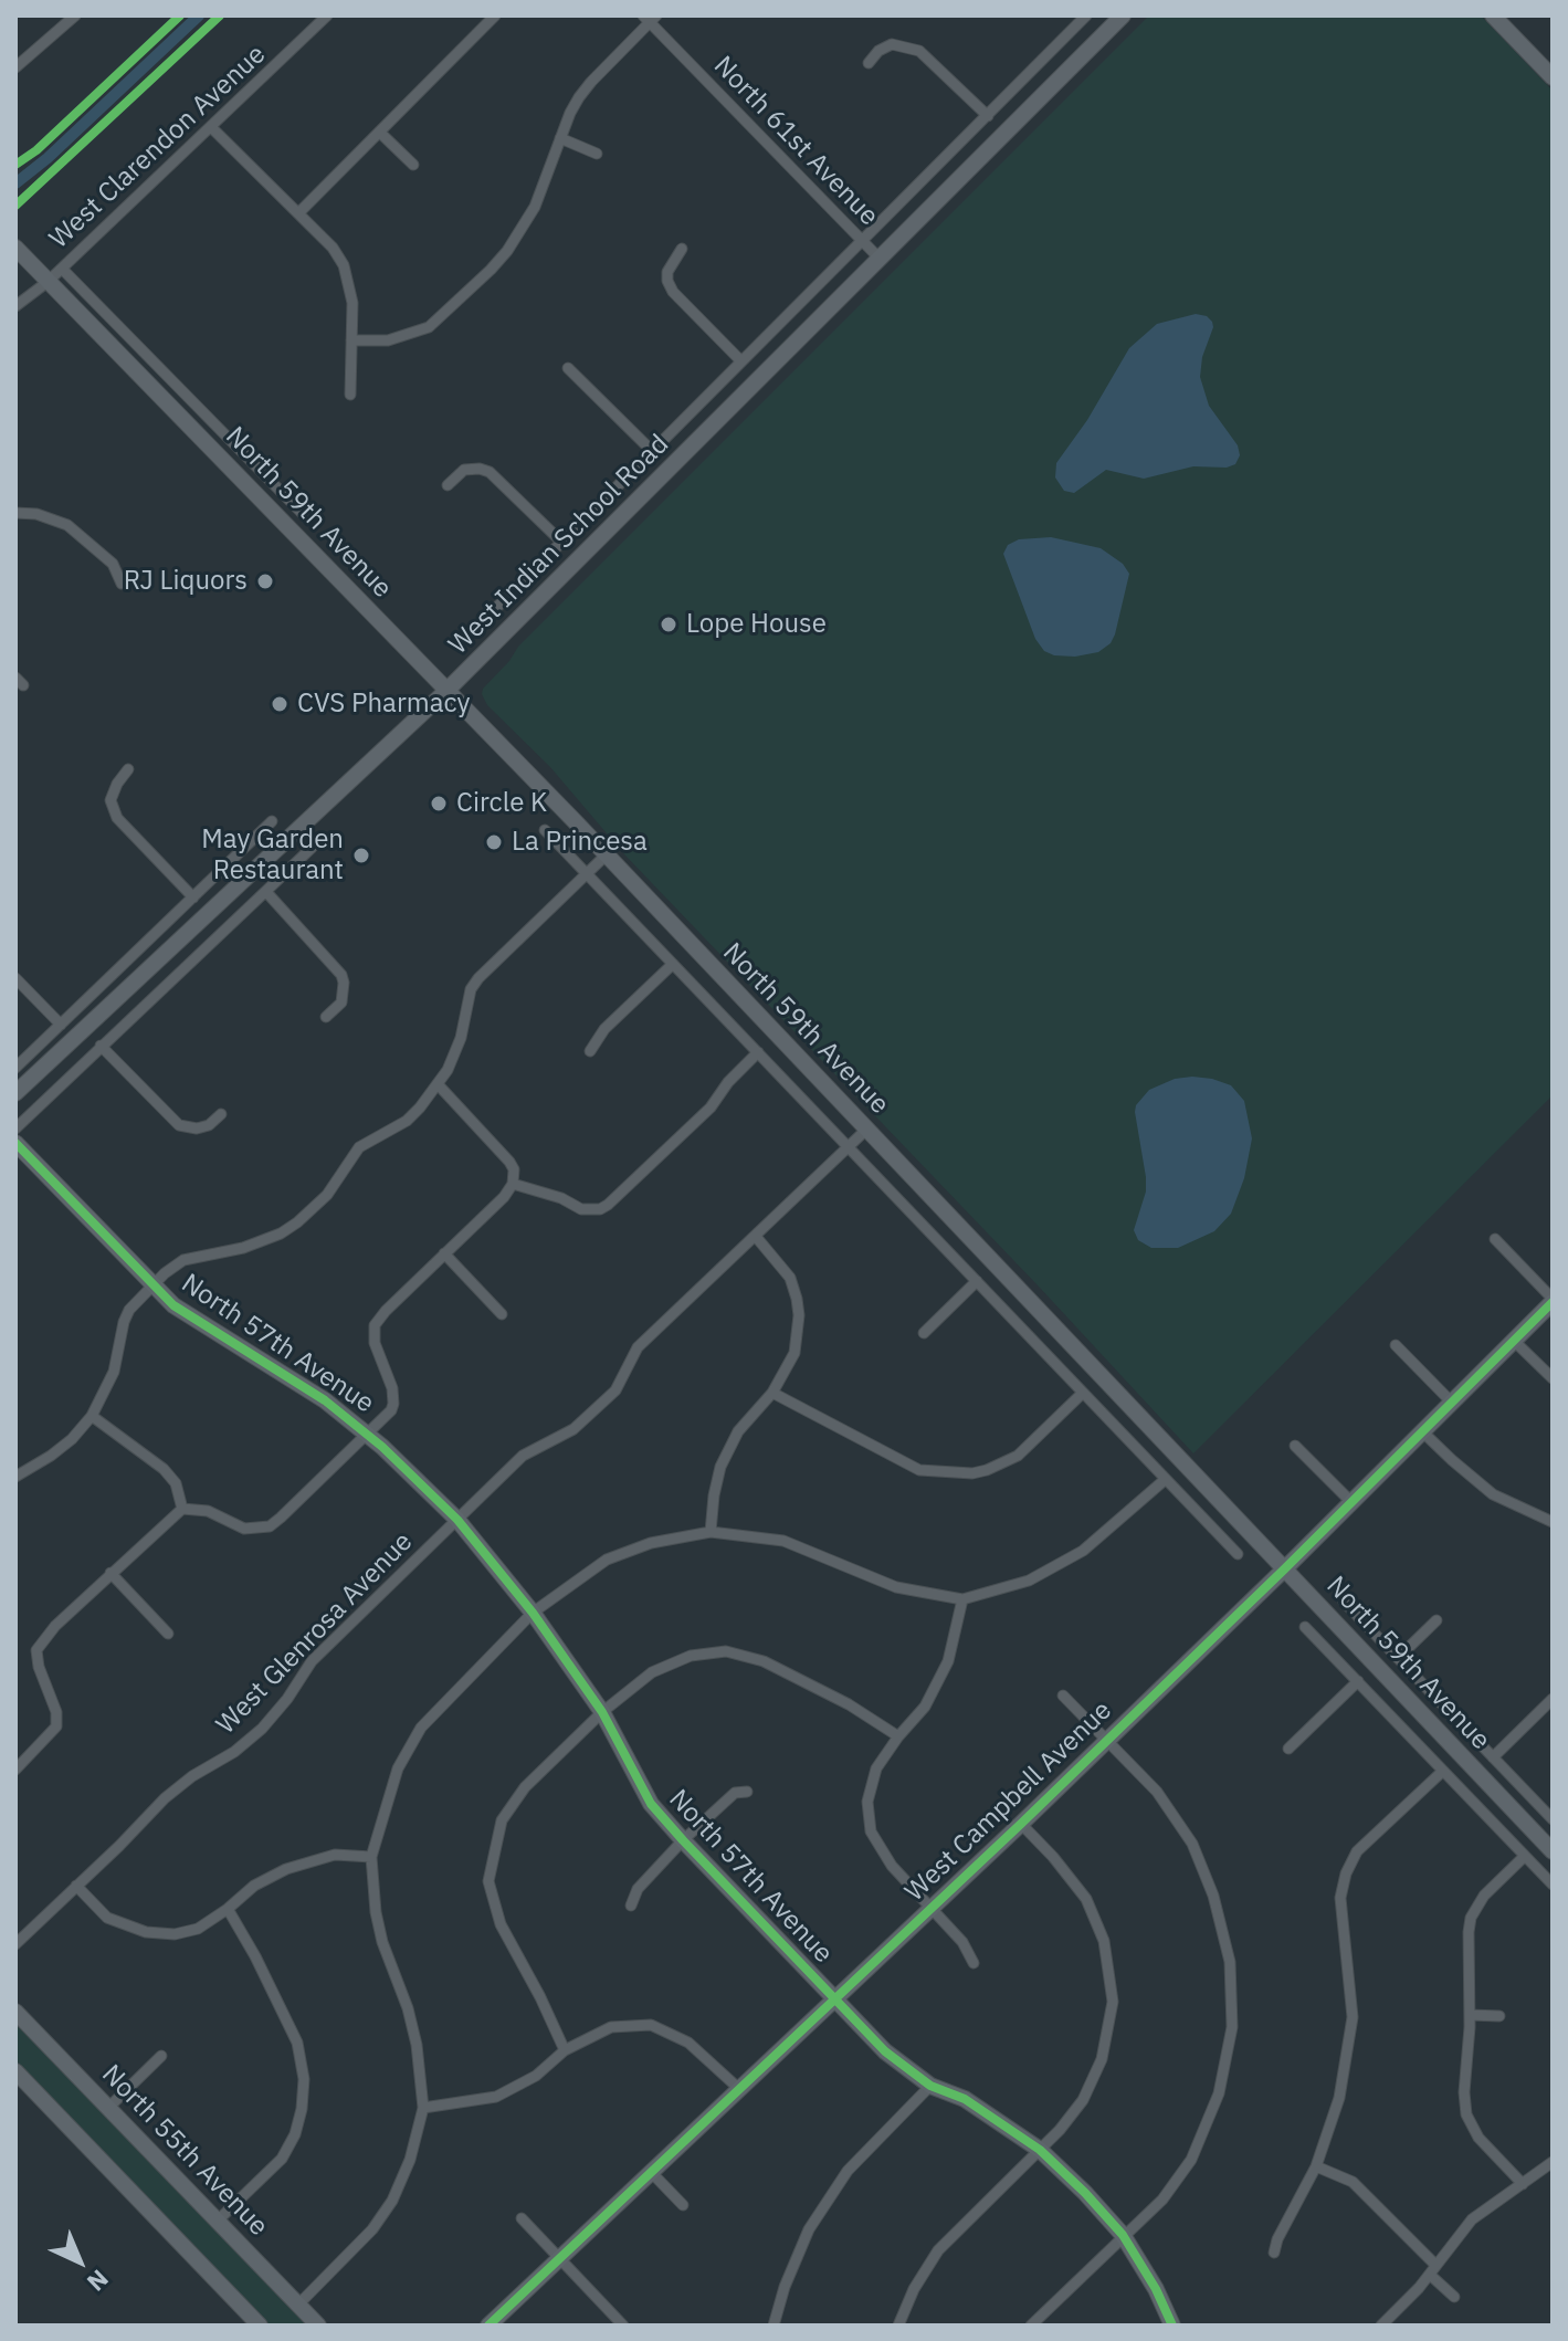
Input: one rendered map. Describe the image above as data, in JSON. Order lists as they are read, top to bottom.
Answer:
{
  "streets": {
    "street": [
      "North 61st Avenue",
      "West Clarendon Avenue",
      "North 59th Avenue",
      "West Indian School Road",
      "North 57th Avenue",
      "West Glenrosa Avenue",
      "West Campbell Avenue",
      "North 55th Avenue"
    ]
  },
  "crossings": [
    ["North 61st Avenue", "West Indian School Road"],
    ["West Clarendon Avenue", "North 59th Avenue"],
    ["North 59th Avenue", "West Indian School Road"],
    ["North 59th Avenue", "West Glenrosa Avenue"],
    ["North 59th Avenue", "West Campbell Avenue"],
    ["North 57th Avenue", "West Glenrosa Avenue"],
    ["North 57th Avenue", "West Campbell Avenue"]
  ],
  "places": [
    "RJ Liquors",
    "Lope House",
    "CVS Pharmacy",
    "Circle K",
    "La Princesa",
    "May Garden Restaurant"
  ],
  "north": "bottom right"
}
